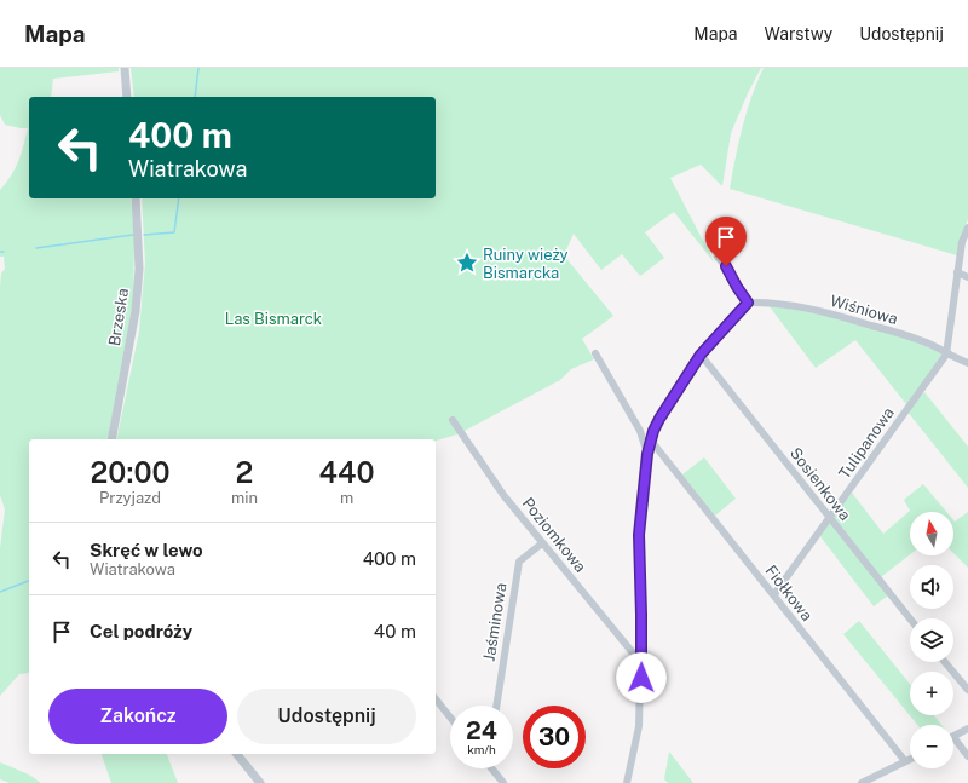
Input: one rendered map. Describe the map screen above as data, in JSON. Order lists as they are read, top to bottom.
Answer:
{
  "streets": {
    "street": [
      "Wiśniowa",
      "Brzeska",
      "Tulipanowa",
      "Sosienkowa",
      "Poziomkowa",
      "Fiołkowa",
      "Jaśminowa"
    ]
  },
  "crossings": [
    ["Wiśniowa", "Tulipanowa"],
    ["Tulipanowa", "Sosienkowa"],
    ["Tulipanowa", "Fiołkowa"],
    ["Poziomkowa", "Jaśminowa"]
  ],
  "parks": ["Las Bismarck"],
  "places": {
    "place": ["Ruiny wieży Bismarcka"]
  },
  "north": "top",
  "page": {
    "header": "Mapa",
    "nav": ["Mapa", "Warstwy", "Udostępnij"],
    "turn": ["400 m", "Wiatrakowa"],
    "eta": [
      "20:00",
      "Przyjazd",
      "2",
      "min",
      "440",
      "m"
    ],
    "map_buttons": ["+", "−"],
    "list": [
      {
        "name": "Skręć w lewo",
        "note": "Wiatrakowa",
        "value": "400 m"
      },
      {
        "name": "Cel podróży",
        "value": "40 m"
      }
    ],
    "buttons": ["Zakończ", "Udostępnij"],
    "speed": "24 km/h",
    "limit": "30"
  }
}
